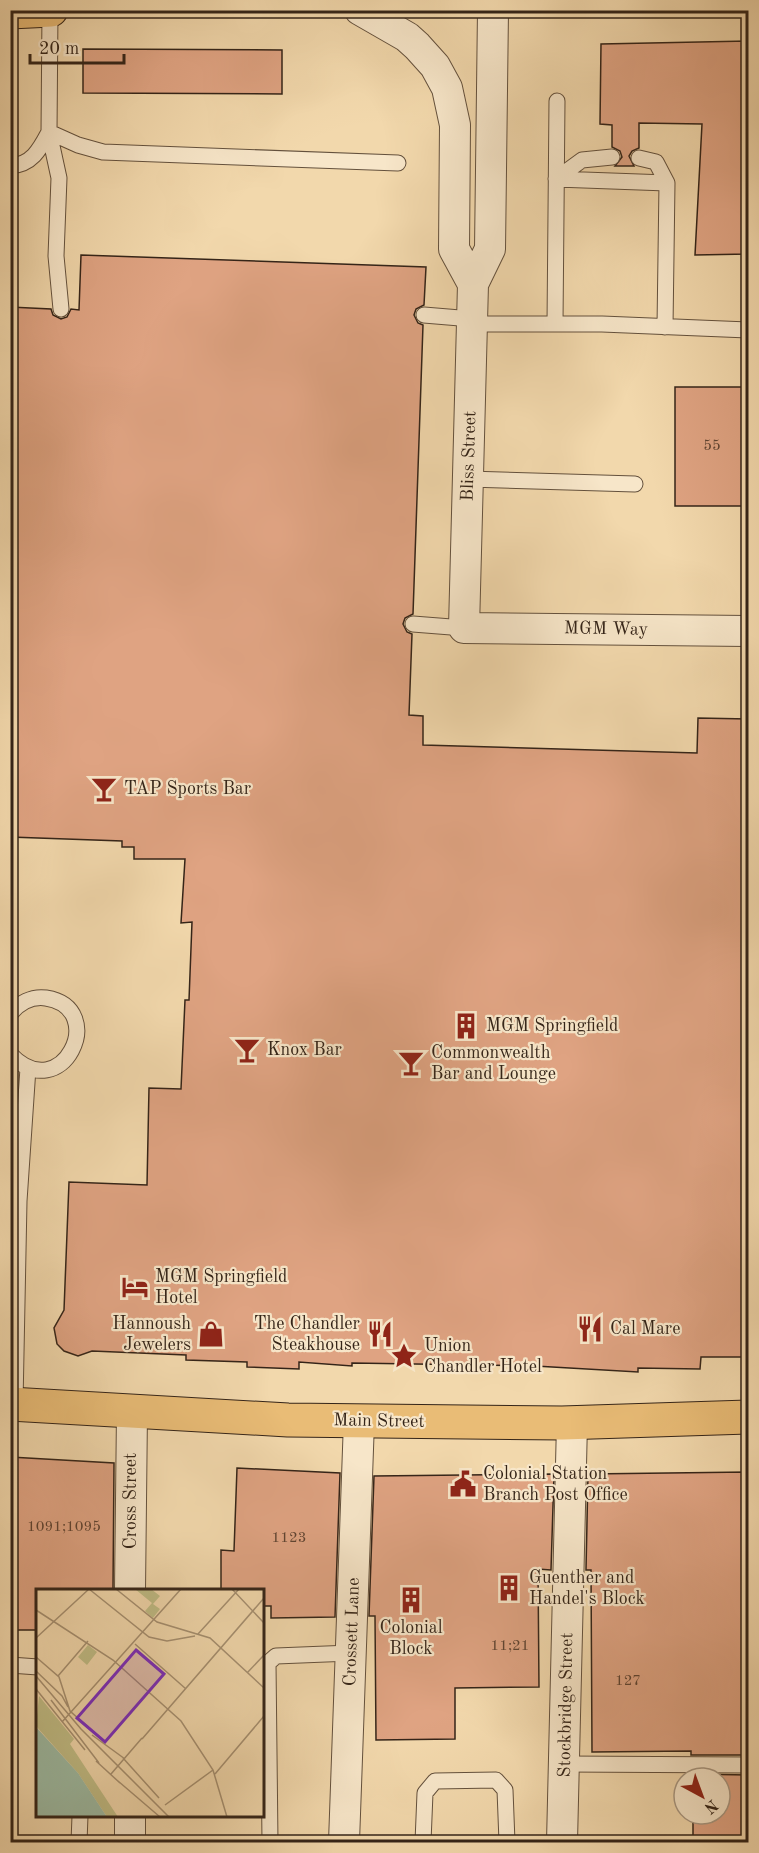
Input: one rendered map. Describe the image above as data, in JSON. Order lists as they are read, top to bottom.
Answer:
{
  "streets": {
    "main road": ["Main Street"],
    "street": [
      "Bliss Street",
      "MGM Way",
      "Cross Street",
      "Crossett Lane",
      "Stockbridge Street"
    ]
  },
  "crossings": [
    ["Bliss Street", "MGM Way"],
    ["Main Street", "Cross Street"],
    ["Main Street", "Crossett Lane"],
    ["Main Street", "Stockbridge Street"]
  ],
  "places": {
    "bar": ["TAP Sports Bar", "Knox Bar", "Commonwealth Bar and Lounge"],
    "building": ["MGM Springfield", "Guenther and Handel's Block", "Colonial Block"],
    "hotel": ["MGM Springfield Hotel"],
    "restaurant": ["Cal Mare", "The Chandler Steakhouse"],
    "shop": ["Hannoush Jewelers"],
    "place": ["Union Chandler Hotel"],
    "public building": ["Colonial Station Branch Post Office"]
  },
  "house_numbers": [
    "55",
    "1091;1095",
    "1123",
    "11;21",
    "127"
  ],
  "scale_bar": "20 m",
  "north": "bottom right"
}
